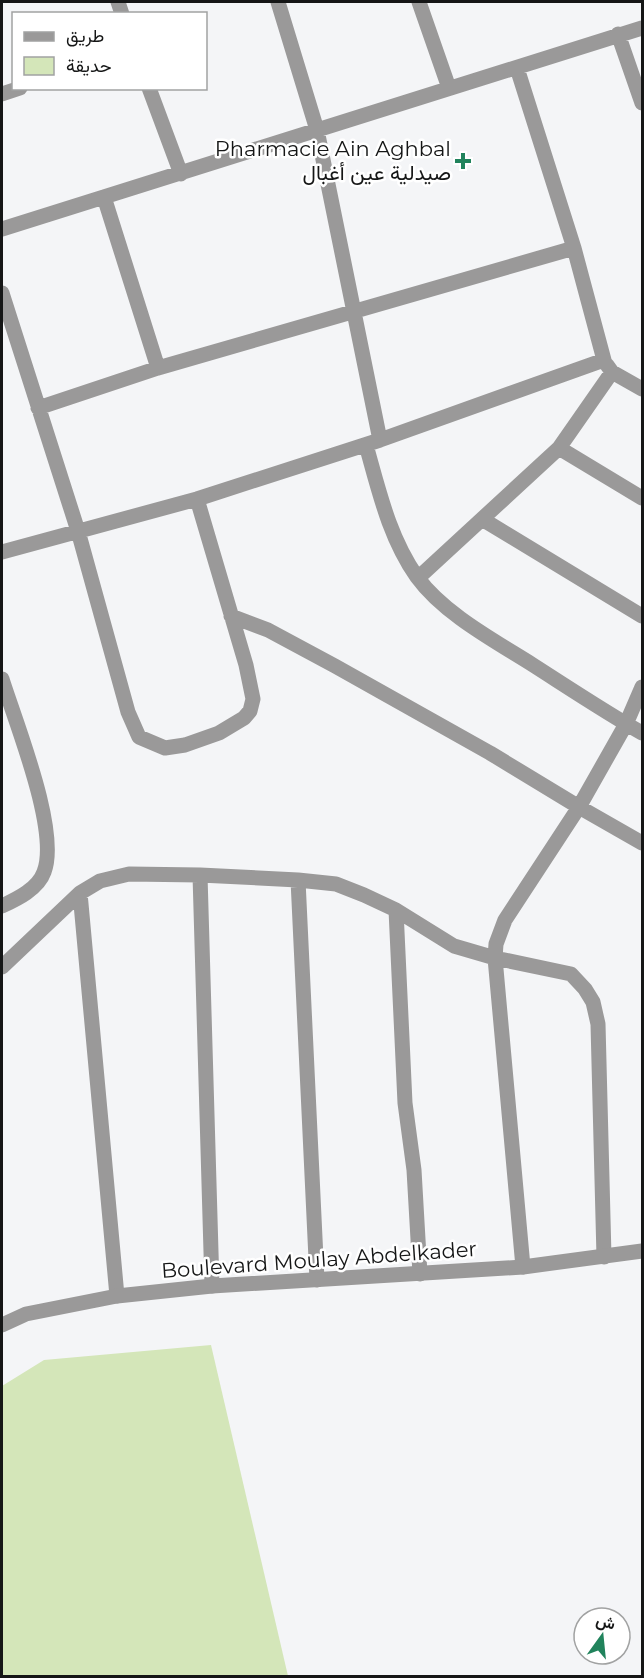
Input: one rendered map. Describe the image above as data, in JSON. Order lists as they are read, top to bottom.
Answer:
{
  "streets": {
    "street": ["Boulevard Moulay Abdelkader"]
  },
  "places": {
    "health": ["Pharmacie Ain Aghbal صيدلية عين أغبال"]
  },
  "legend": ["طريق", "حديقة"],
  "north": "top"
}
